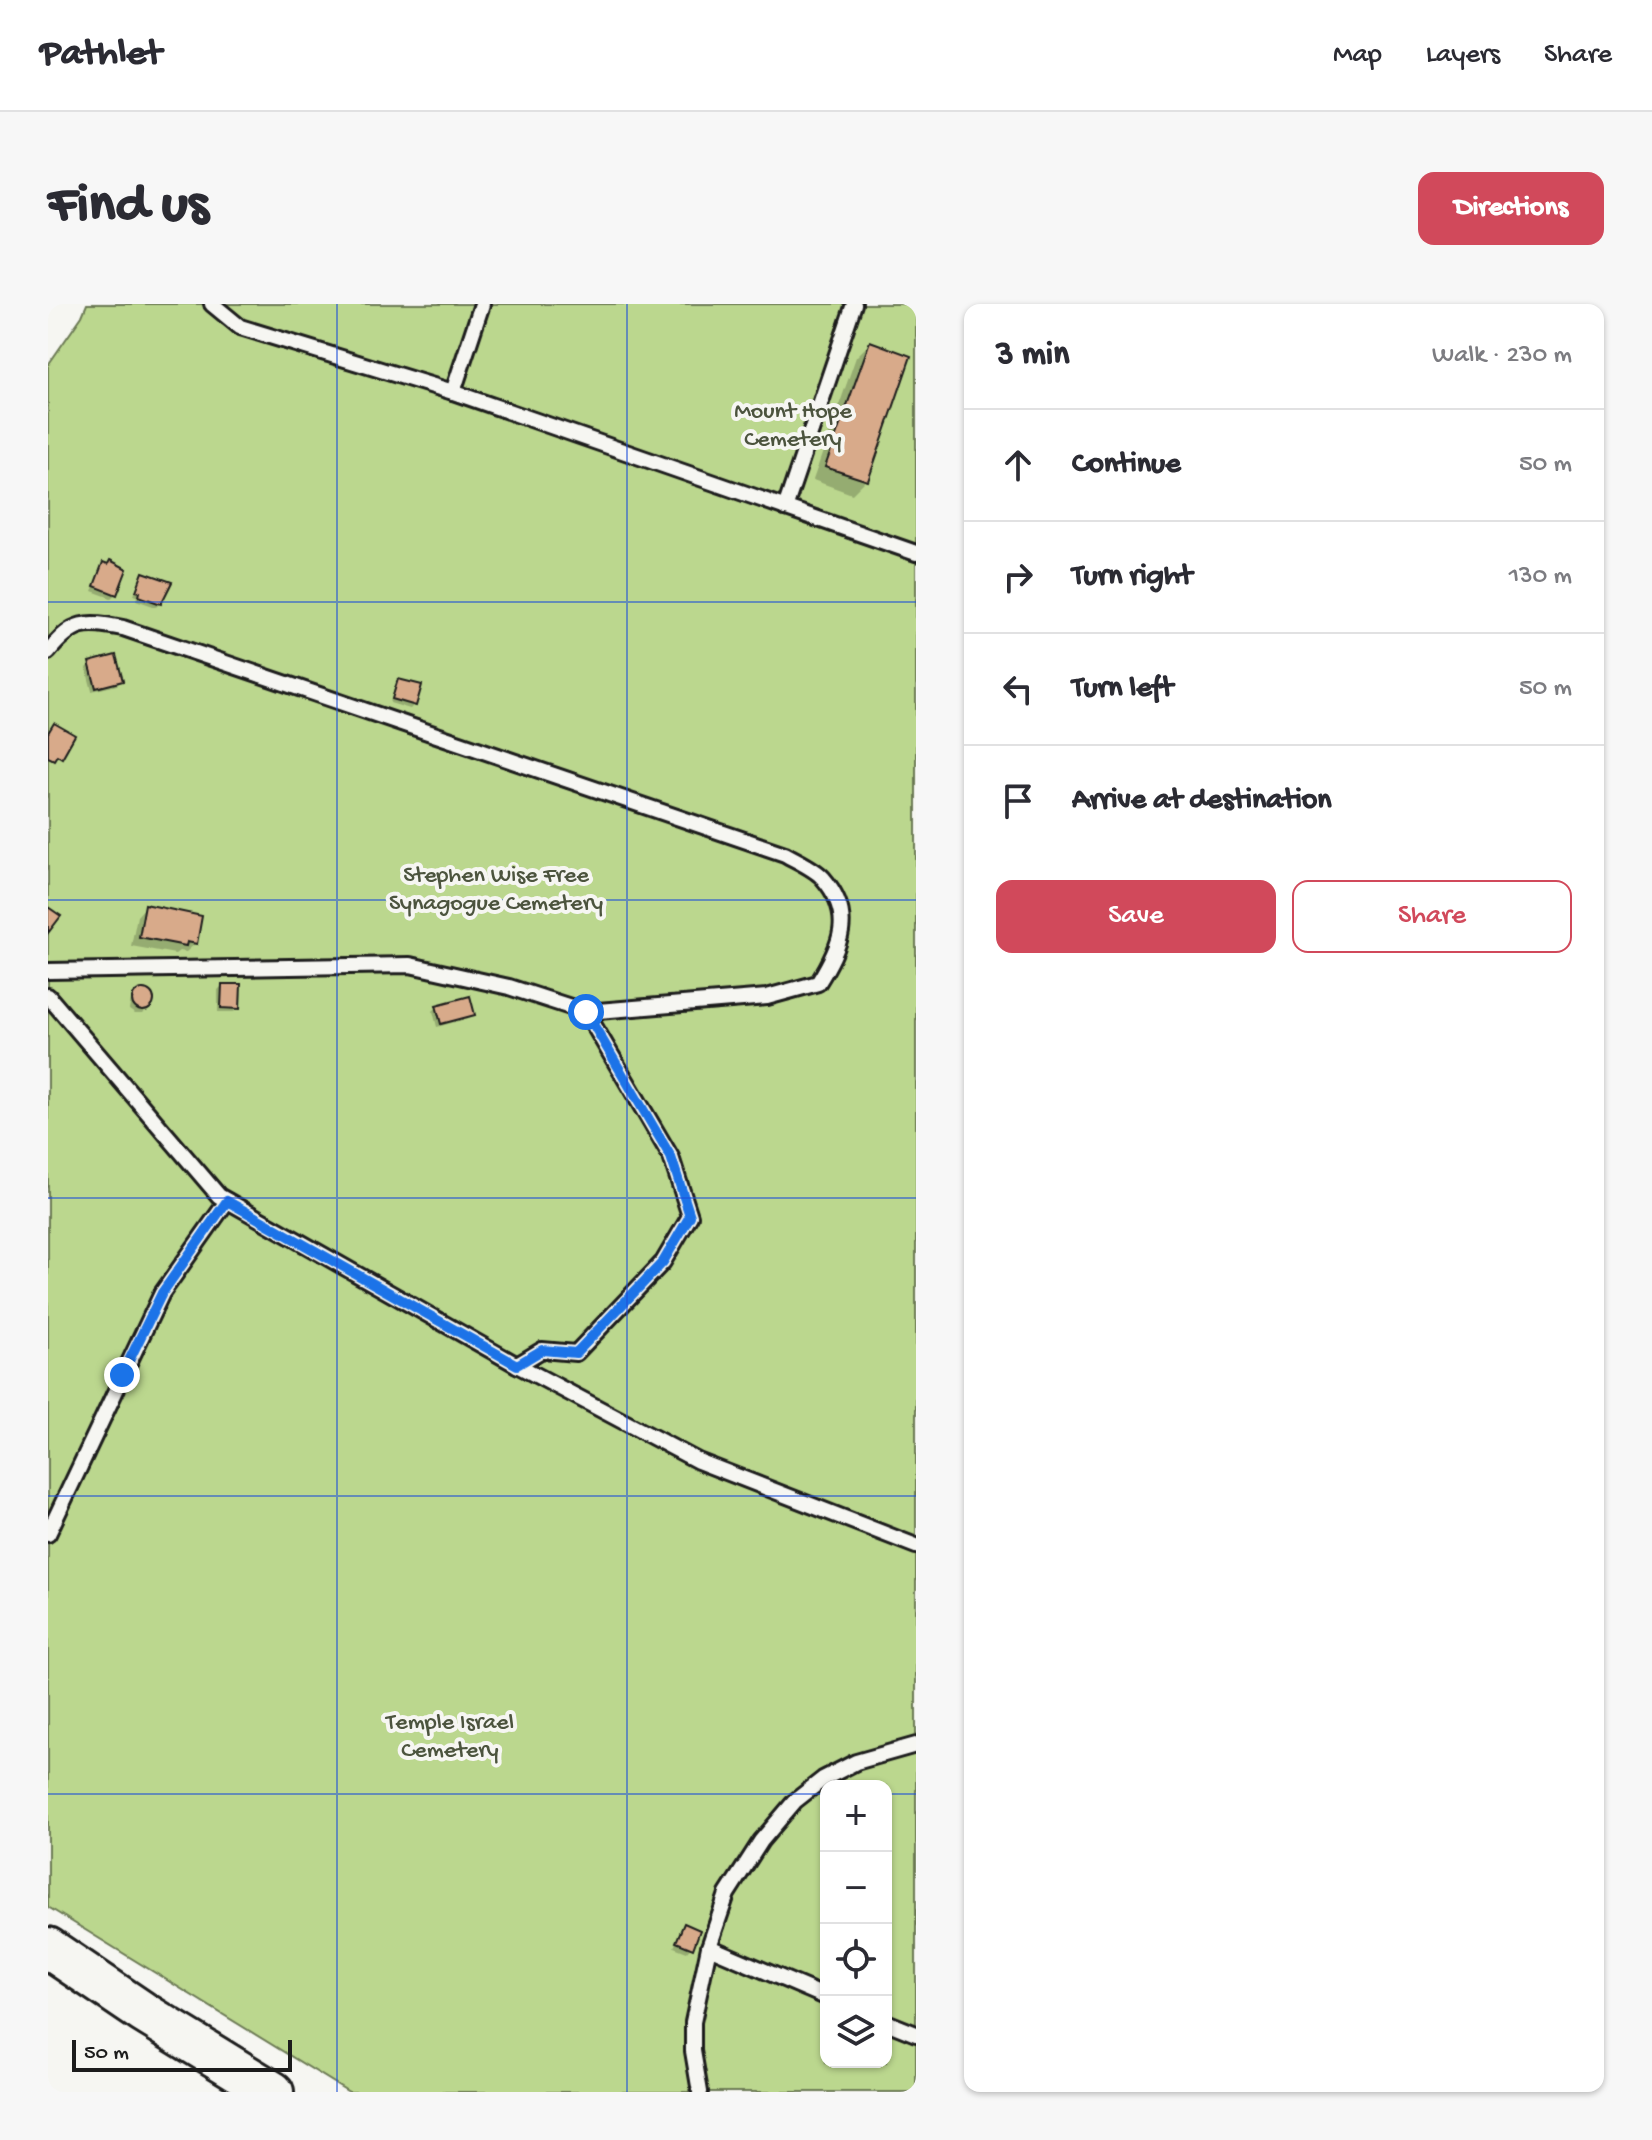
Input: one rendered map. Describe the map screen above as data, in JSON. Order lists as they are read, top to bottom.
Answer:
{
  "parks": ["Mount Hope Cemetery", "Stephen Wise Free Synagogue Cemetery", "Temple Israel Cemetery"],
  "scale_bar": "50 m",
  "page": {
    "header": "Pathlet",
    "nav": ["Map", "Layers", "Share"],
    "buttons": [
      "Directions",
      ["Save", "Share"]
    ],
    "title": "Find us",
    "heading": ["3 min", "Walk · 230 m"],
    "list": [
      ["Continue", "50 m"],
      ["Turn right", "130 m"],
      ["Turn left", "50 m"],
      "Arrive at destination"
    ],
    "map_buttons": ["+", "−"],
    "scale": "50 m"
  }
}
